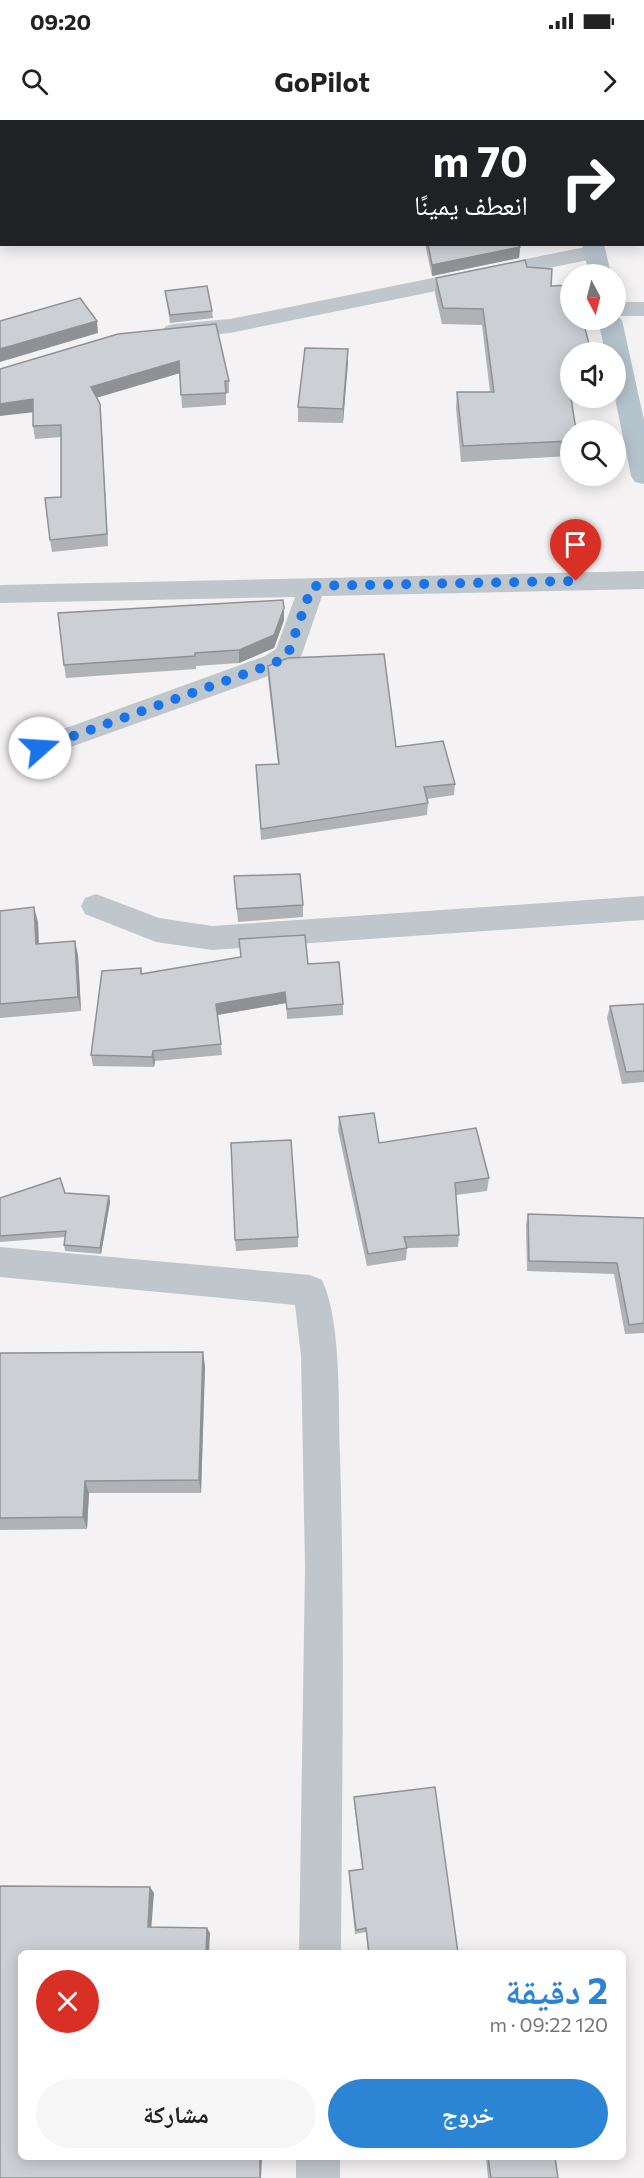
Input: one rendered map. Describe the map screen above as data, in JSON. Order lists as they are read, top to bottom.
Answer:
{
  "north": "bottom",
  "page": {
    "status": "09:20",
    "header": "GoPilot",
    "turn": ["70 m", "انعطف يمينًا"],
    "heading": ["2 دقيقة", "120 m · 09:22"],
    "buttons": ["خروج", "مشاركة"]
  }
}
